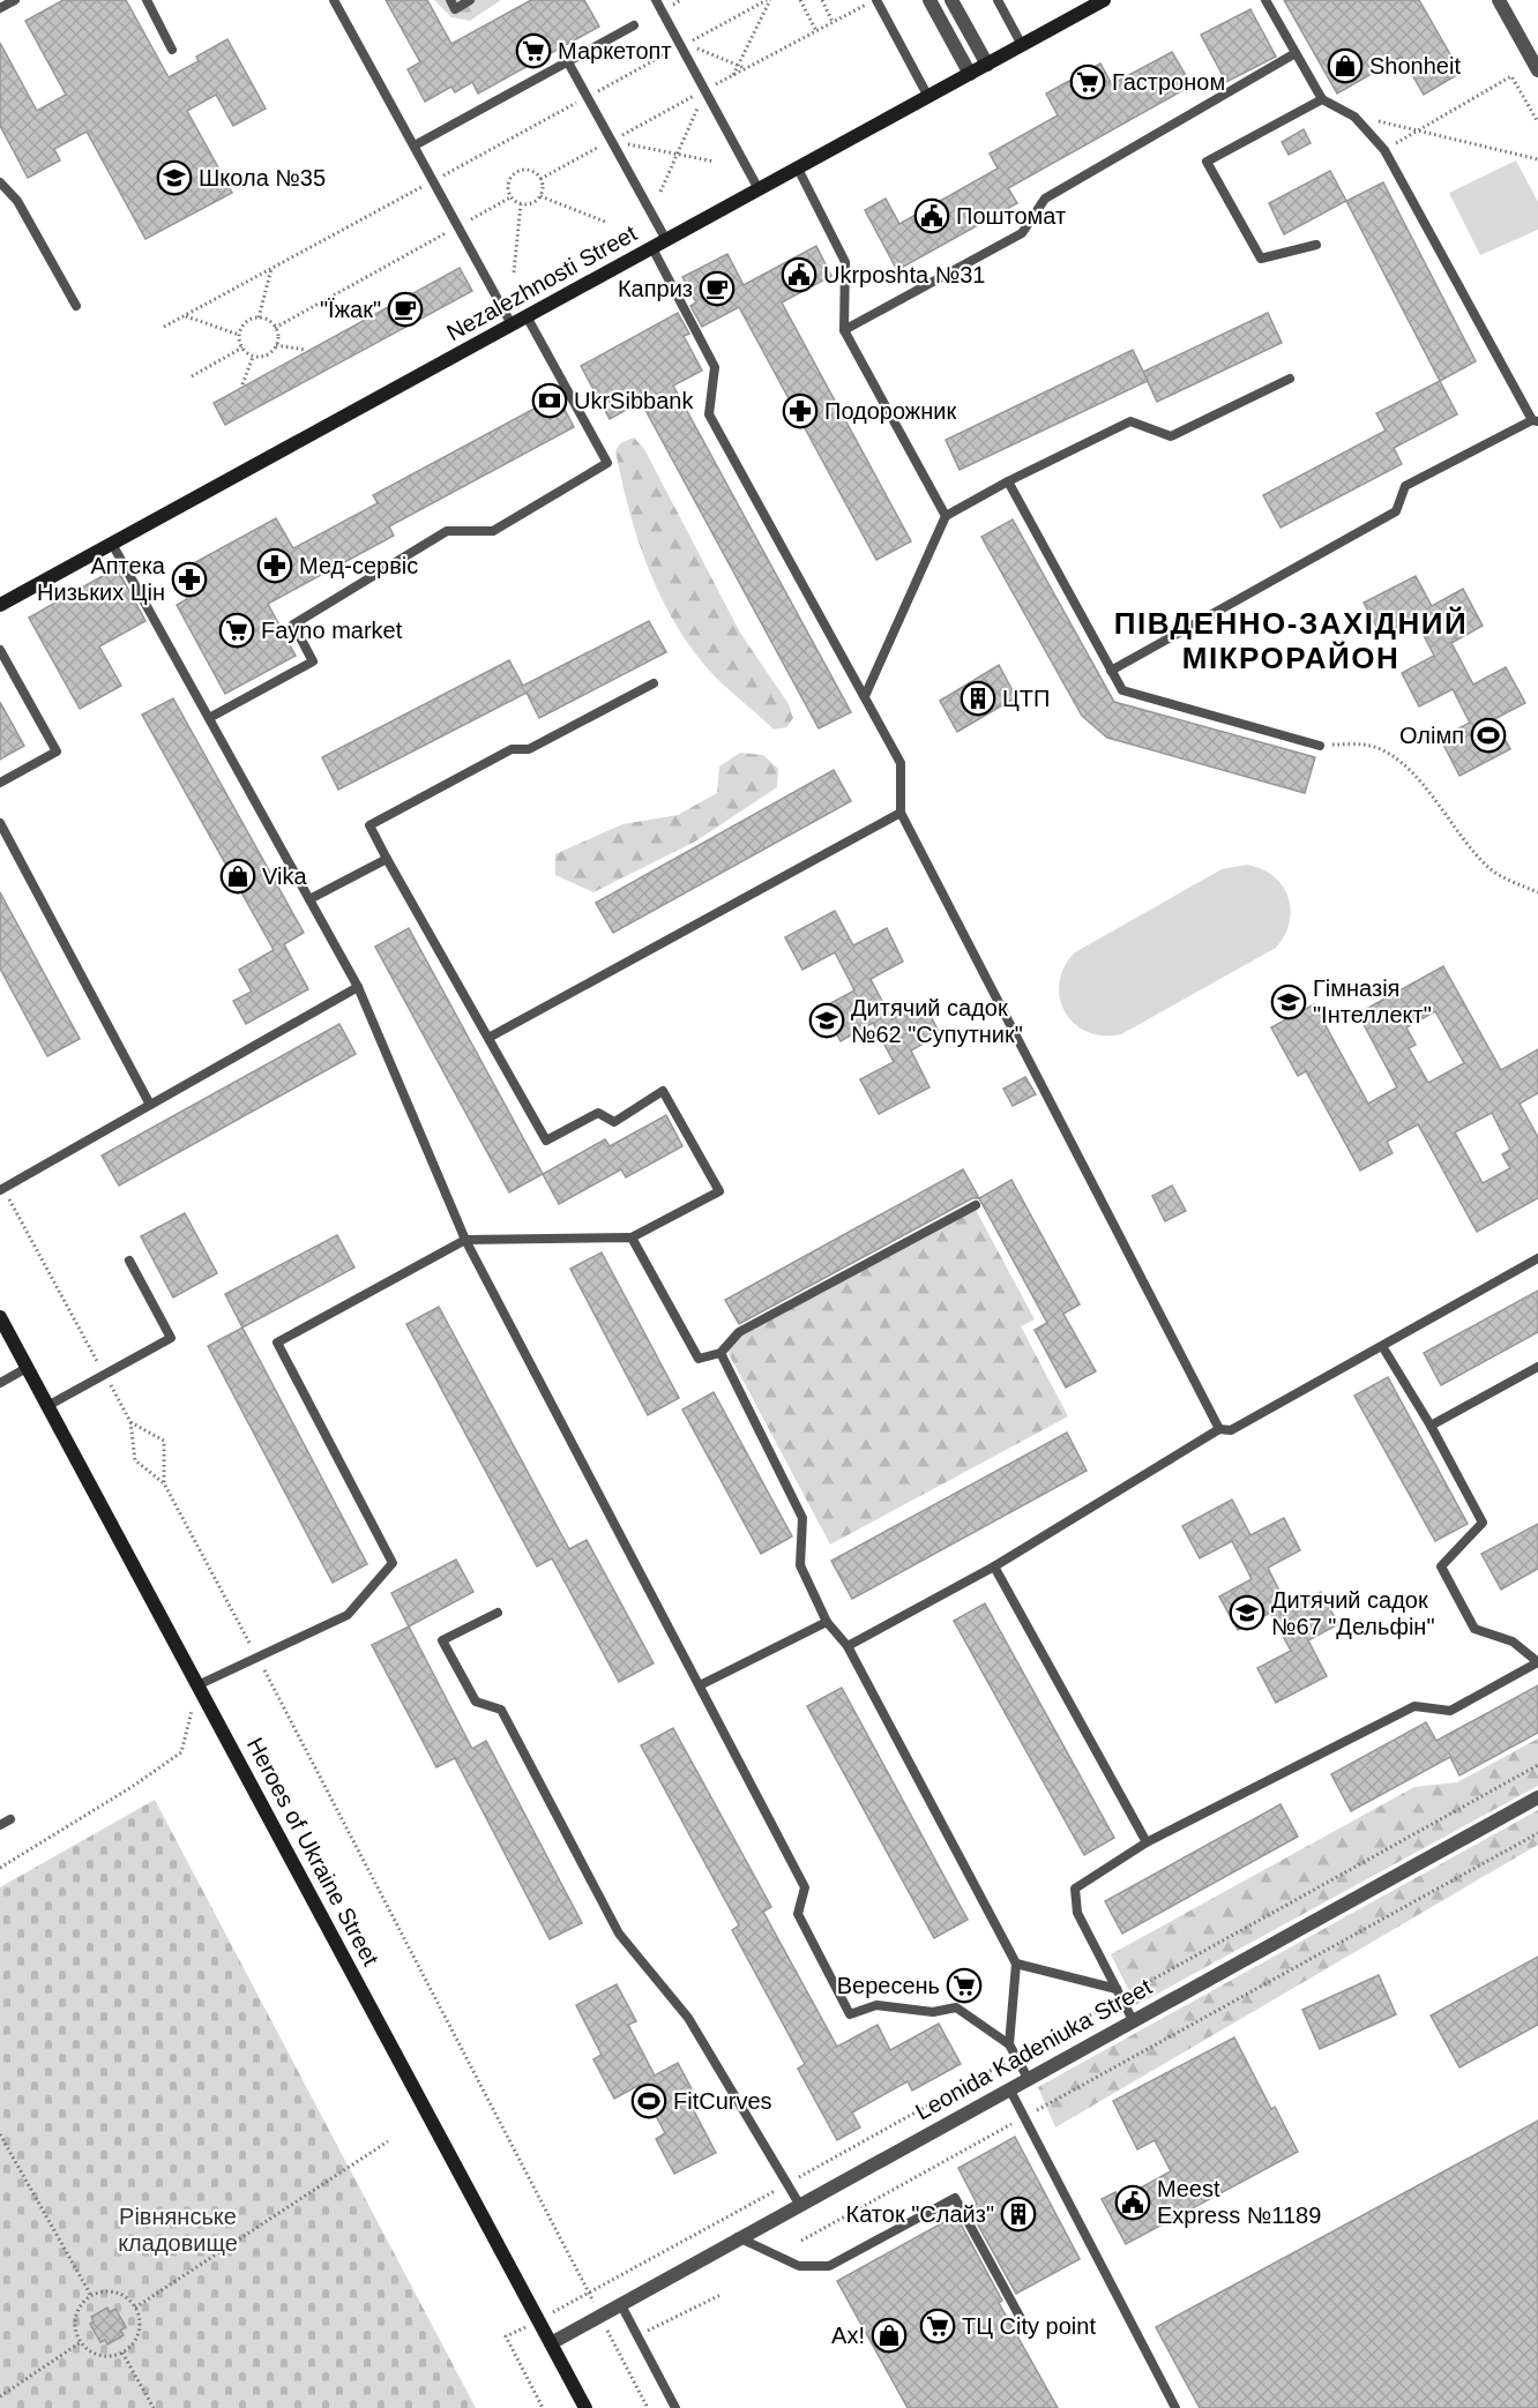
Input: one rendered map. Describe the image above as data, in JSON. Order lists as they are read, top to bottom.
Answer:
{
  "streets": {
    "main road": ["Nezalezhnosti Street", "Heroes of Ukraine Street"],
    "street": ["Leonida Kadeniuka Street"]
  },
  "crossings": [
    ["Heroes of Ukraine Street", "Leonida Kadeniuka Street"]
  ],
  "districts": ["ПІВДЕННО-ЗАХІДНИЙ МІКРОРАЙОН"],
  "parks": ["Рівнянське кладовище"],
  "places": {
    "supermarket": [
      "Маркетопт",
      "Гастроном",
      "Fayno market",
      "Вересень",
      "ТЦ City point"
    ],
    "shop": ["Shonheit", "Vika", "Ах!"],
    "school or university": [
      "Школа №35",
      "Гімназія \"Інтеллект\"",
      "Дитячий садок №62 \"Супутник\"",
      "Дитячий садок №67 \"Дельфін\""
    ],
    "public building": ["Поштомат", "Ukrposhta №31", "Meest Express №1189"],
    "cafe": ["Каприз", "\"Їжак\""],
    "bank": ["UkrSibbank"],
    "pharmacy": ["Подорожник", "Мед-сервіс", "Аптека Низьких Цін"],
    "building": ["ЦТП", "Каток \"Слайз\""],
    "sports": ["Олімп", "FitCurves"]
  }
}
